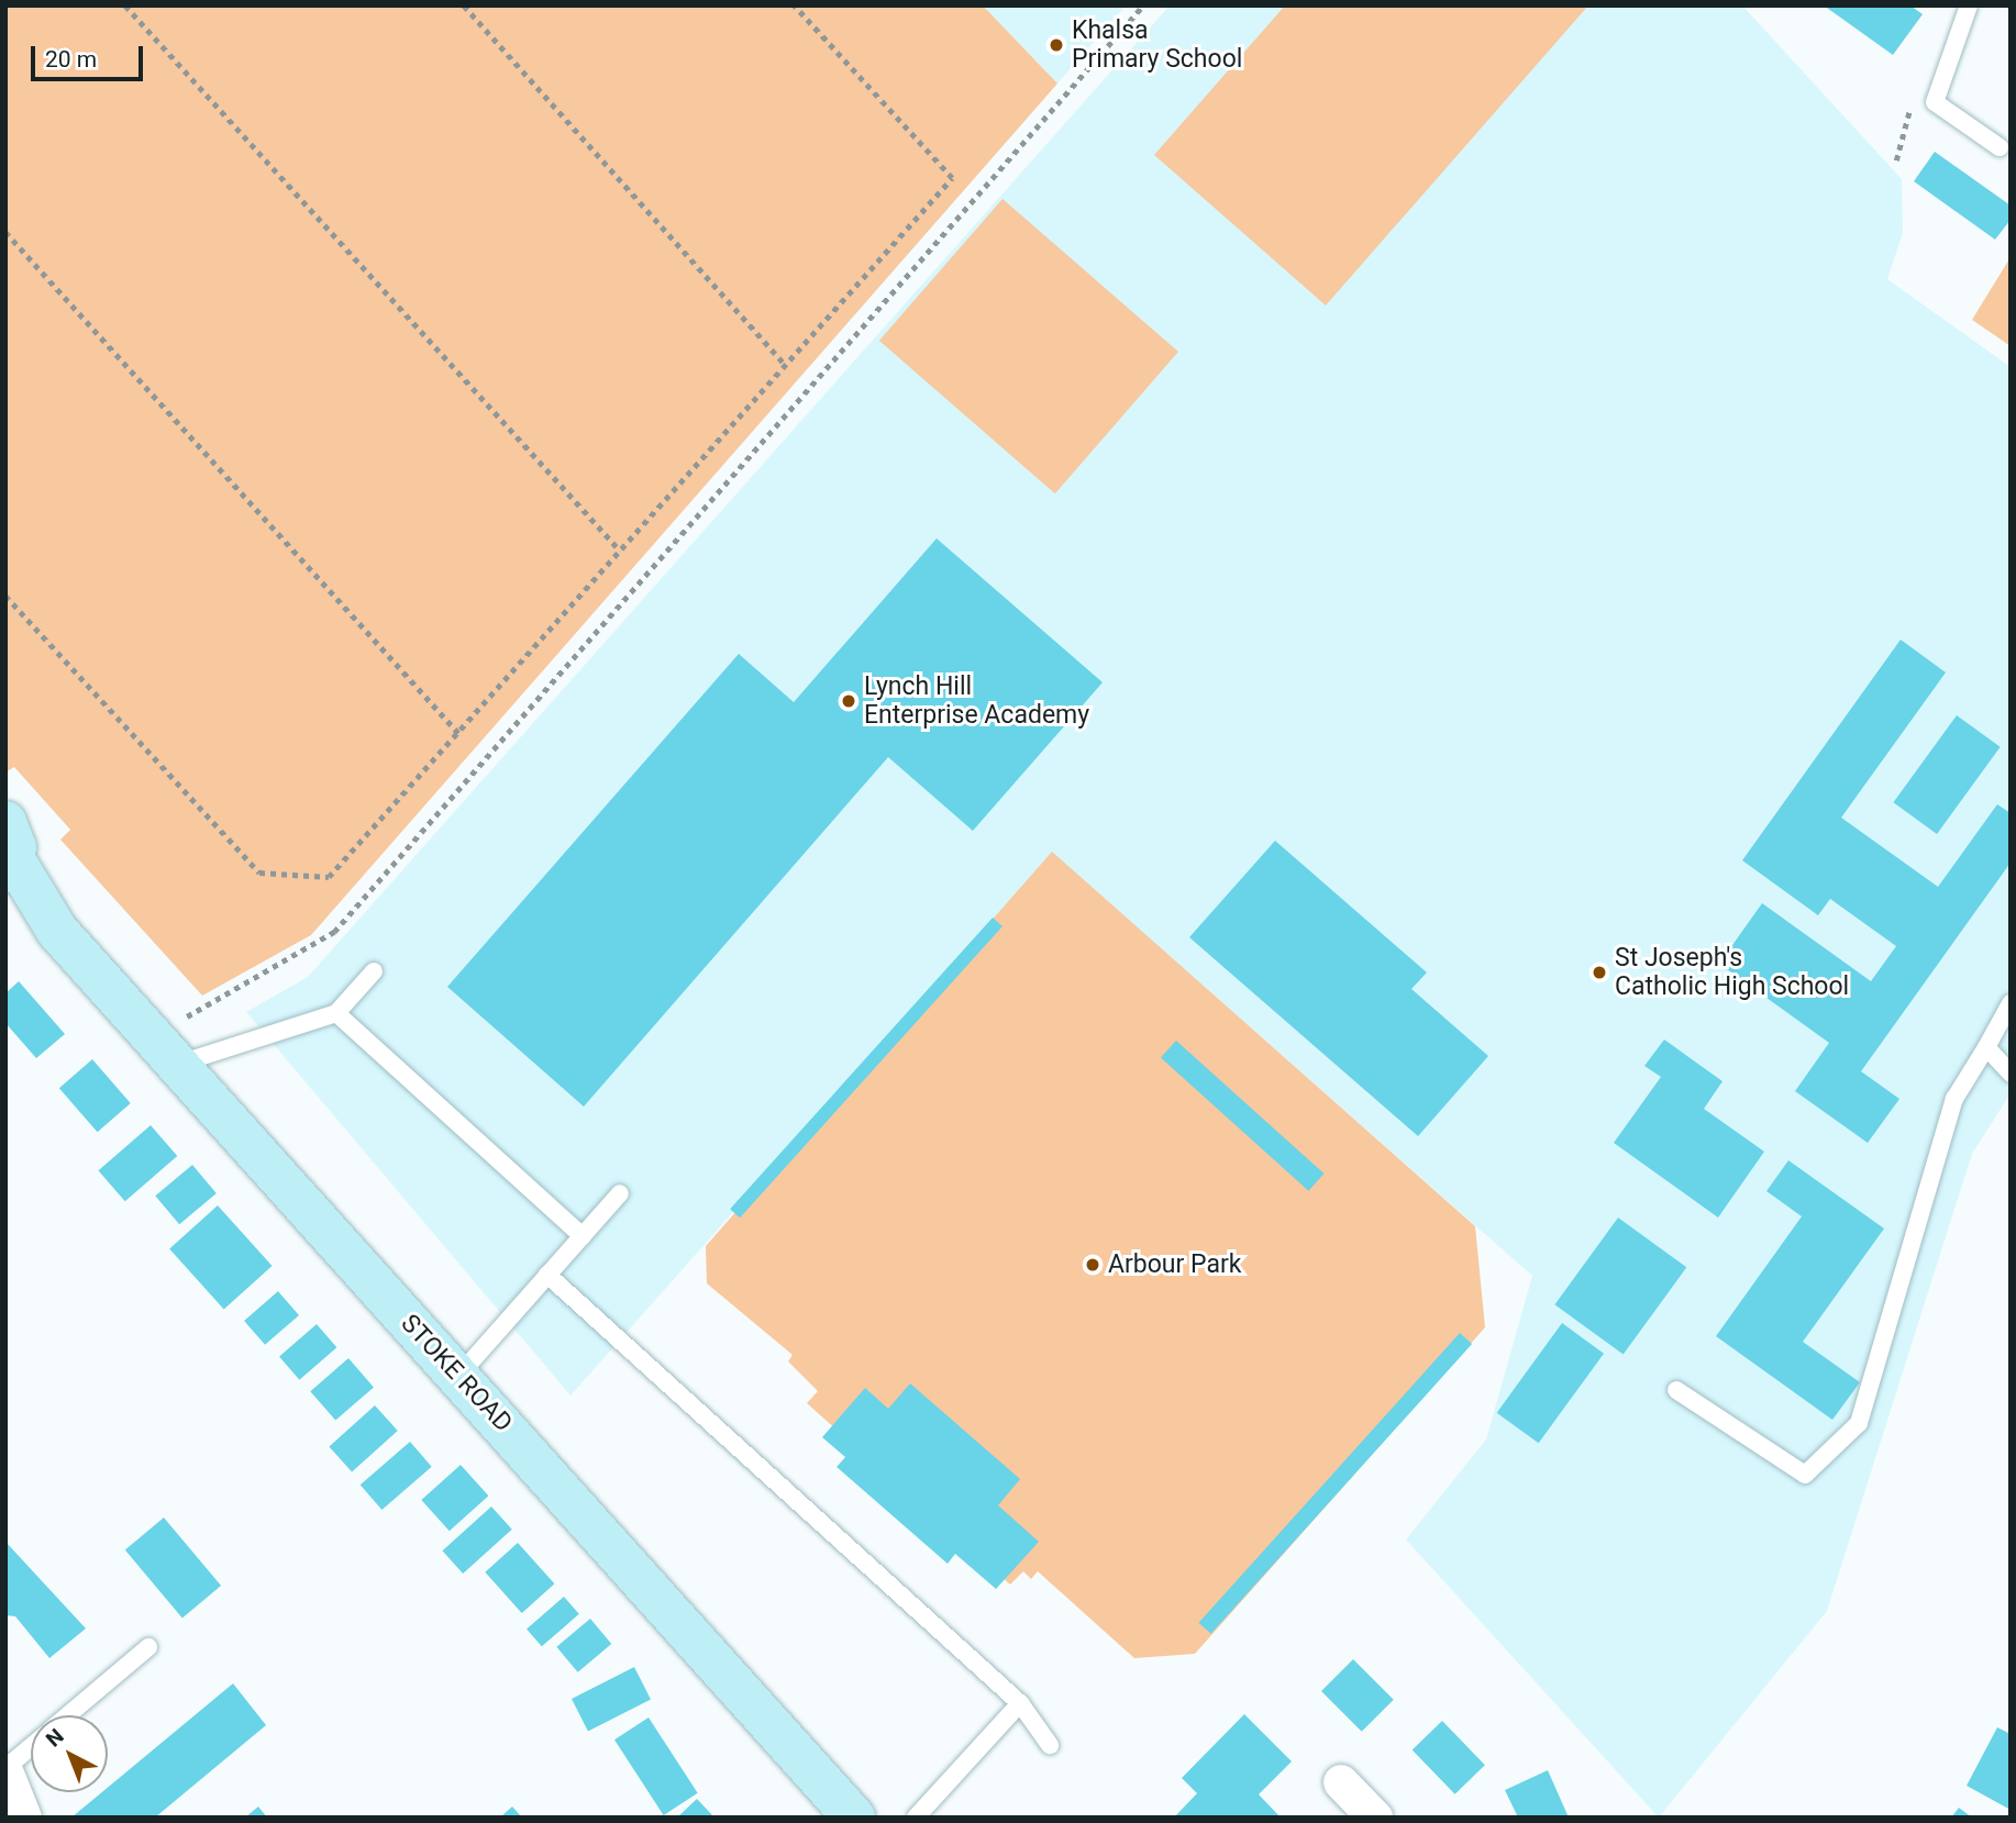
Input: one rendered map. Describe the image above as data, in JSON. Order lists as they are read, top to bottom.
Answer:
{
  "streets": {
    "main road": ["STOKE ROAD"]
  },
  "places": [
    "Khalsa Primary School",
    "Lynch Hill Enterprise Academy",
    "St Joseph's Catholic High School",
    "Arbour Park"
  ],
  "scale_bar": "20 m",
  "north": "top left"
}
